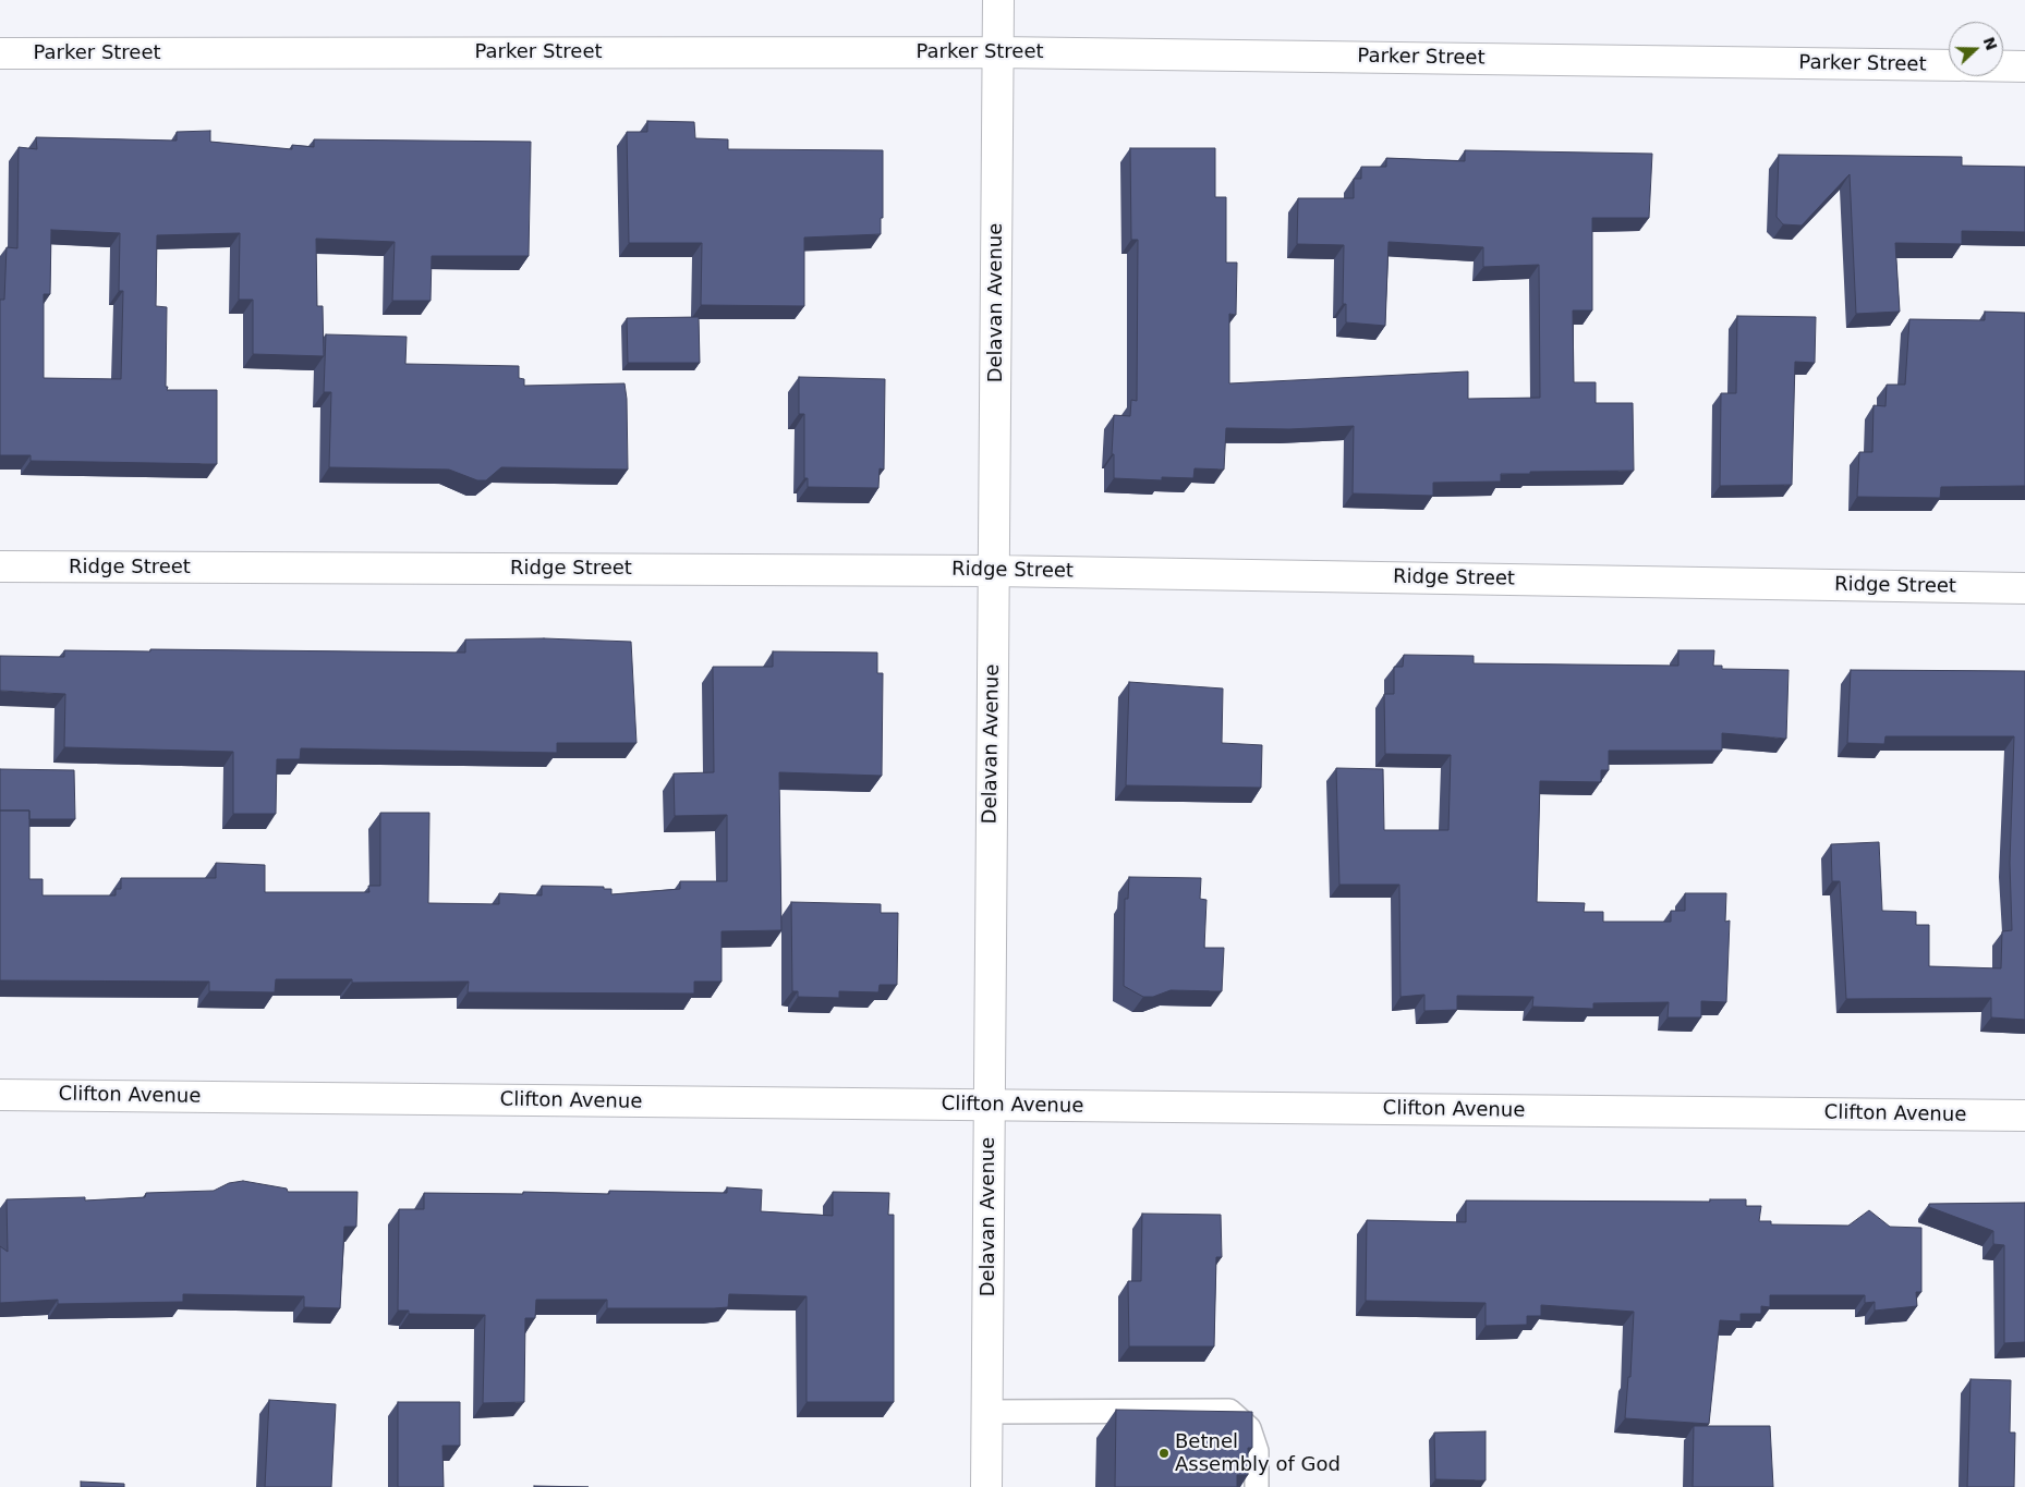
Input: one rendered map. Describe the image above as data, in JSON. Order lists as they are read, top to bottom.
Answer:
{
  "streets": {
    "street": [
      "Parker Street",
      "Delavan Avenue",
      "Ridge Street",
      "Clifton Avenue"
    ]
  },
  "crossings": [
    ["Parker Street", "Delavan Avenue"],
    ["Delavan Avenue", "Ridge Street"],
    ["Delavan Avenue", "Clifton Avenue"]
  ],
  "places": ["Betnel Assembly of God"],
  "north": "right"
}
